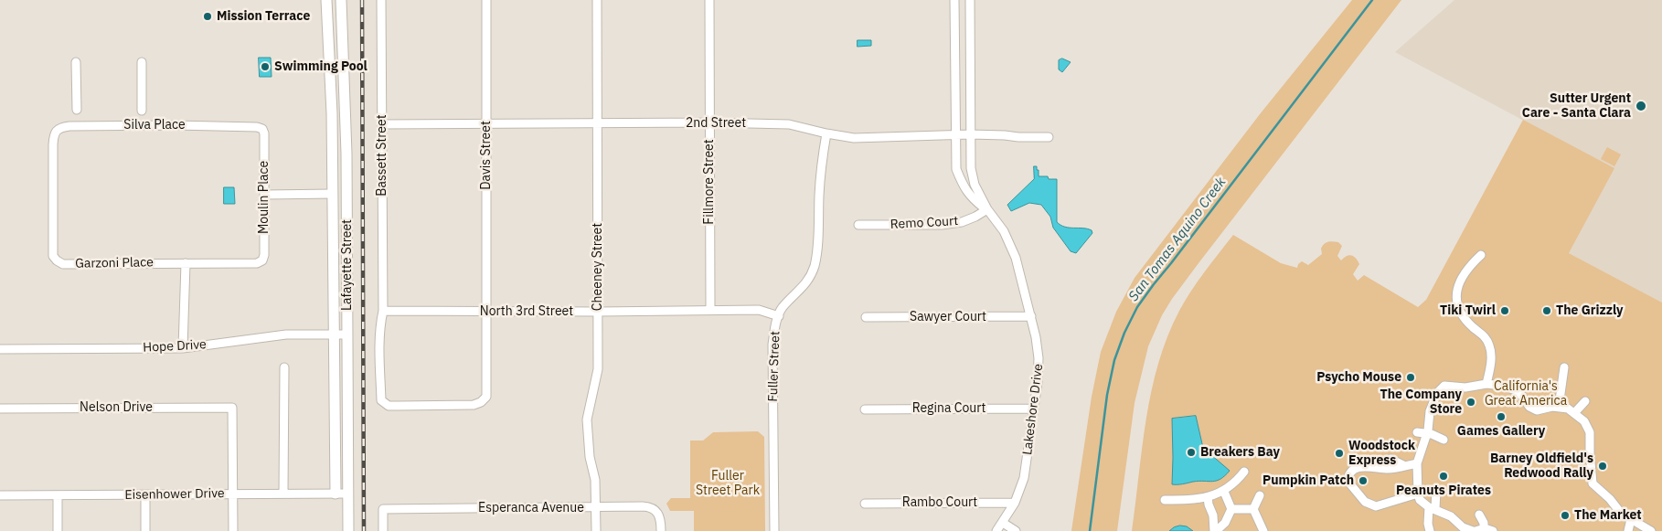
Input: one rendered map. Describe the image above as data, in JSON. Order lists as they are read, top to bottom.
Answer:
{
  "streets": {
    "main road": ["Lafayette Street"],
    "street": [
      "2nd Street",
      "Silva Place",
      "Bassett Street",
      "Davis Street",
      "Fillmore Street",
      "Moulin Place",
      "Remo Court",
      "Garzoni Place",
      "Cheeney Street",
      "North 3rd Street",
      "Sawyer Court",
      "Hope Drive",
      "Fuller Street",
      "Nelson Drive",
      "Regina Court",
      "Lakeshore Drive",
      "Eisenhower Drive",
      "Rambo Court",
      "Esperanca Avenue"
    ]
  },
  "crossings": [
    ["2nd Street", "Bassett Street"],
    ["2nd Street", "Davis Street"],
    ["2nd Street", "Fillmore Street"],
    ["2nd Street", "Cheeney Street"],
    ["2nd Street", "Fuller Street"],
    ["2nd Street", "Lakeshore Drive"],
    ["Silva Place", "Moulin Place"],
    ["Silva Place", "Garzoni Place"],
    ["Bassett Street", "Davis Street"],
    ["Bassett Street", "North 3rd Street"],
    ["Davis Street", "North 3rd Street"],
    ["Fillmore Street", "North 3rd Street"],
    ["Moulin Place", "Garzoni Place"],
    ["Remo Court", "Lakeshore Drive"],
    ["Lafayette Street", "Hope Drive"],
    ["Lafayette Street", "Eisenhower Drive"],
    ["Cheeney Street", "North 3rd Street"],
    ["Cheeney Street", "Esperanca Avenue"],
    ["North 3rd Street", "Fuller Street"],
    ["Sawyer Court", "Lakeshore Drive"],
    ["Nelson Drive", "Eisenhower Drive"],
    ["Regina Court", "Lakeshore Drive"],
    ["Lakeshore Drive", "Rambo Court"]
  ],
  "water": ["San Tomas Aquino Creek"],
  "parks": ["California's Great America", "Fuller Street Park"],
  "places": [
    "Mission Terrace",
    "Swimming Pool",
    "Sutter Urgent Care - Santa Clara",
    "Tiki Twirl",
    "The Grizzly",
    "Psycho Mouse",
    "The Company Store",
    "Games Gallery",
    "Breakers Bay",
    "Woodstock Express",
    "Barney Oldfield's Redwood Rally",
    "Peanuts Pirates",
    "Pumpkin Patch",
    "The Market"
  ]
}
